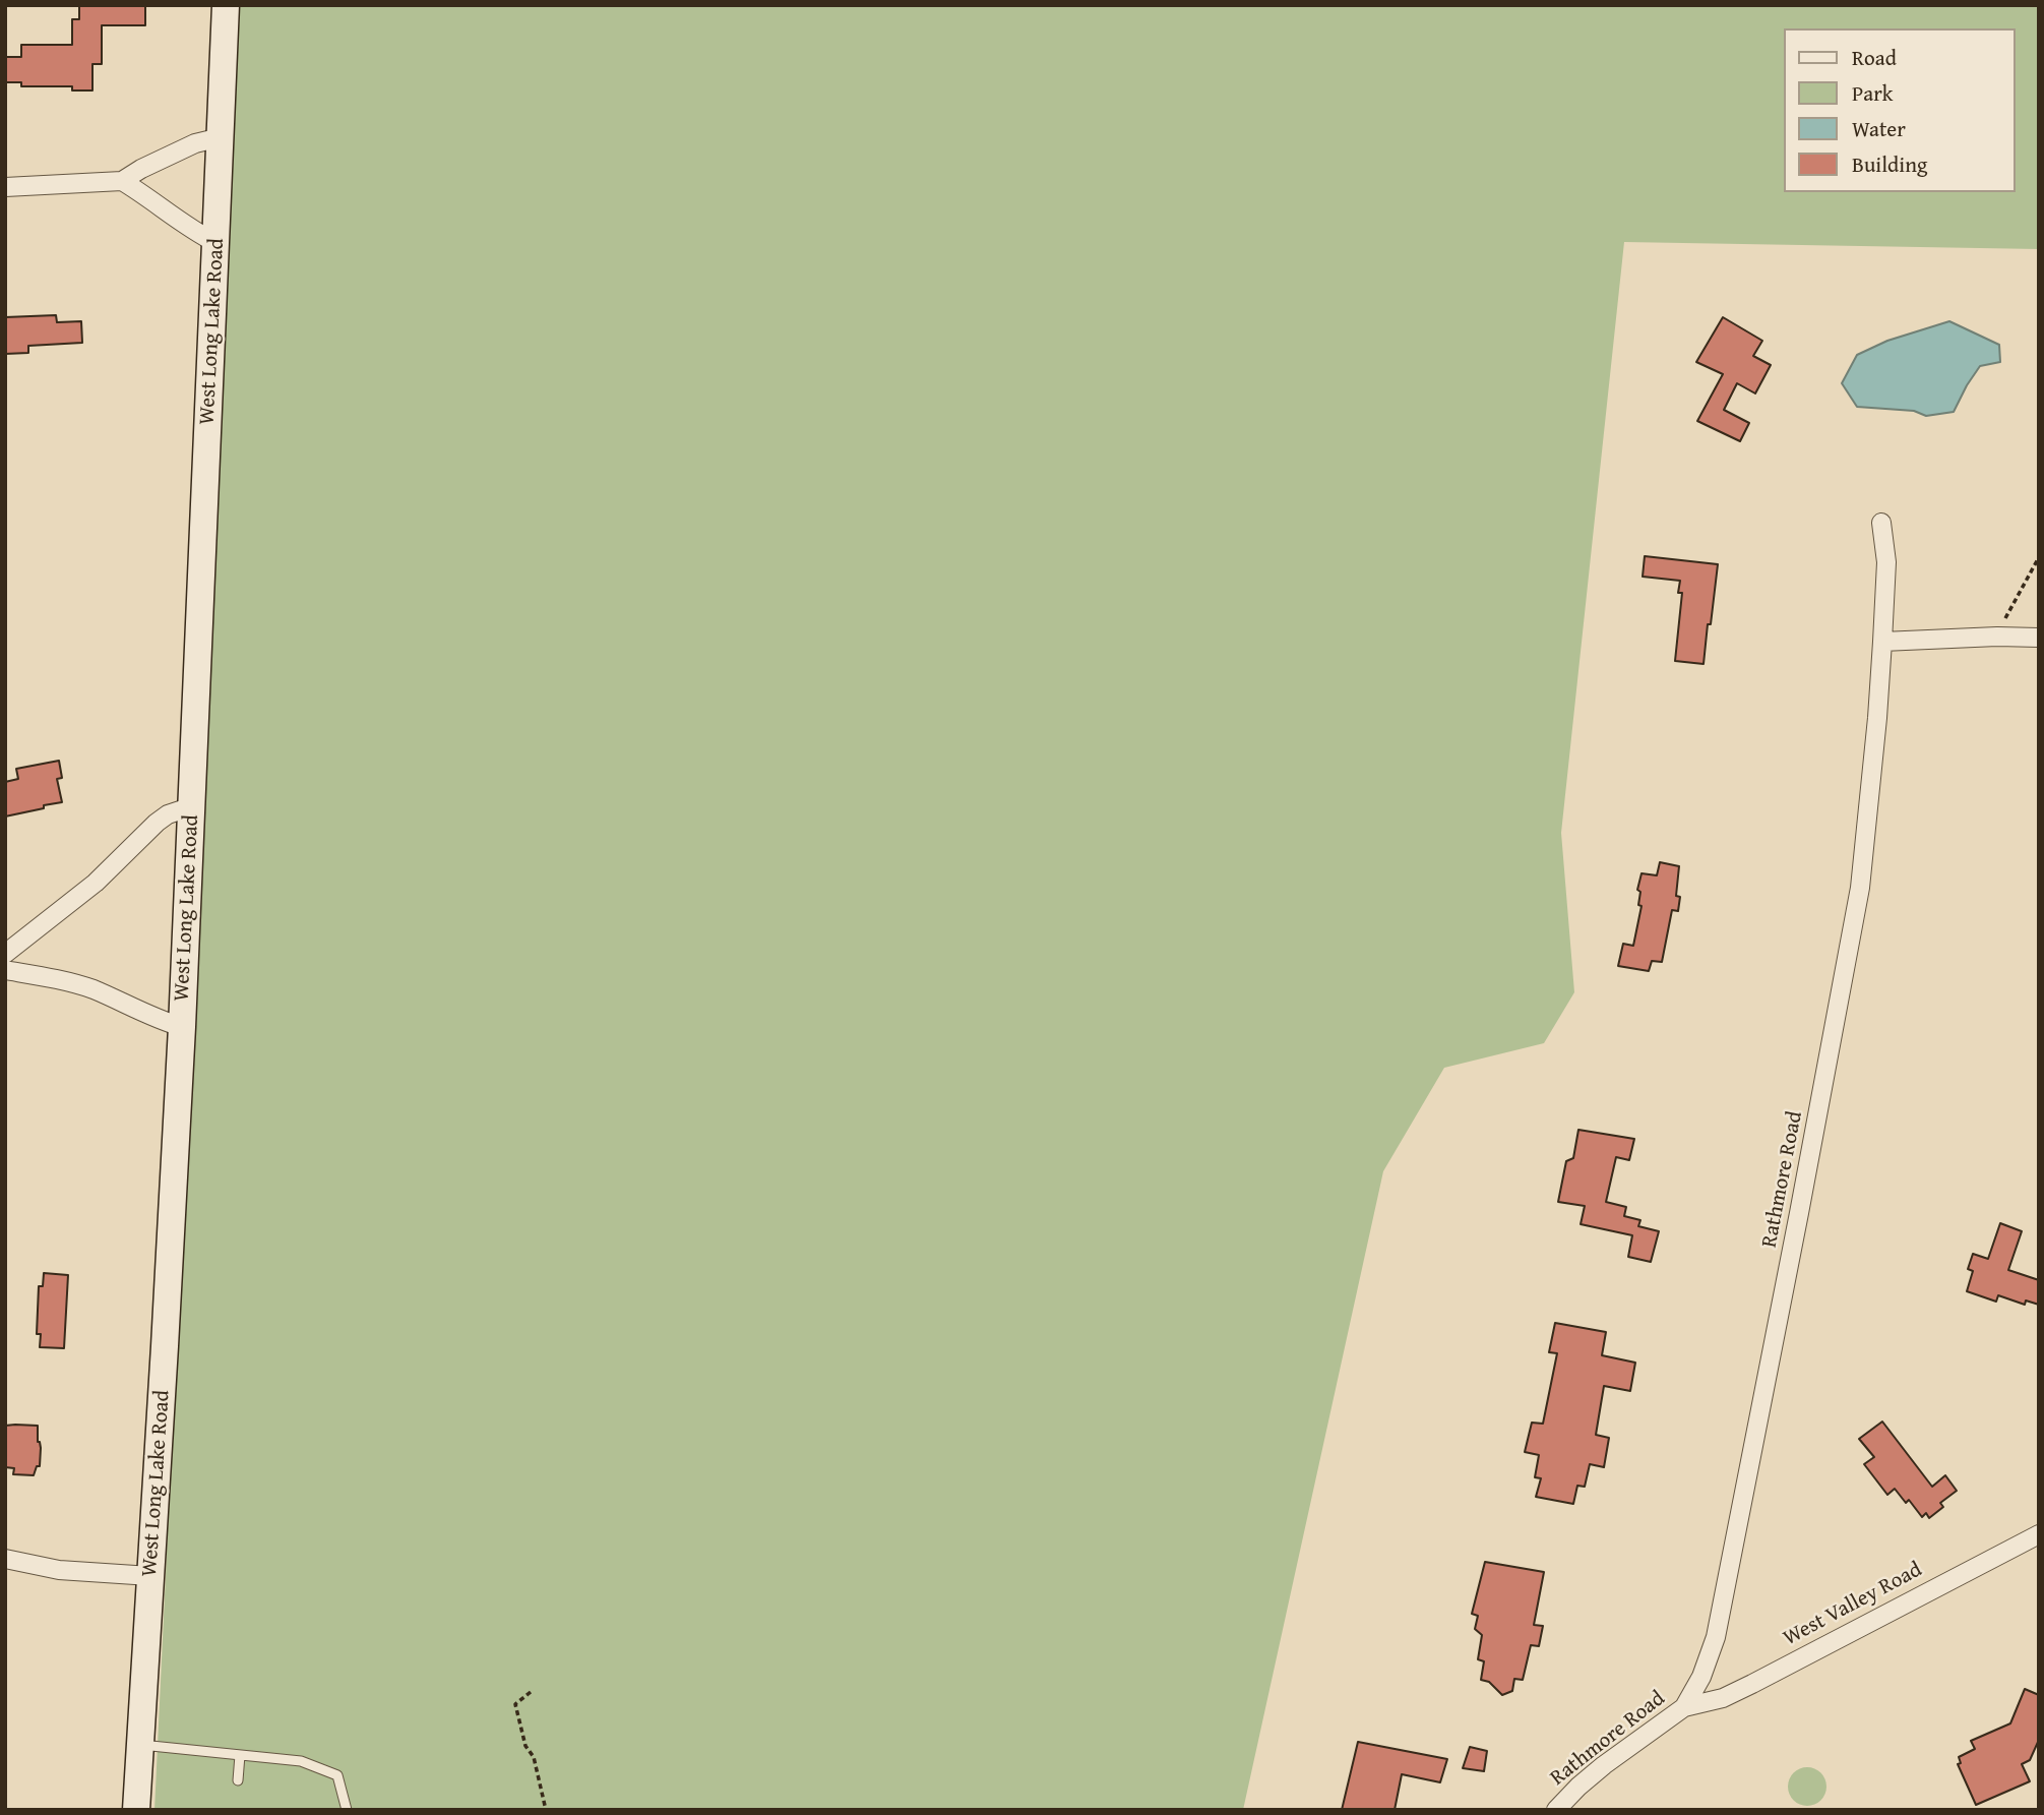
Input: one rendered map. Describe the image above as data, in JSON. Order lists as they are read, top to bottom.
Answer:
{
  "streets": {
    "main road": ["West Long Lake Road"],
    "street": ["Rathmore Road", "West Valley Road"]
  },
  "crossings": [
    ["Rathmore Road", "West Valley Road"]
  ],
  "legend": [
    "Road",
    "Park",
    "Water",
    "Building"
  ]
}
